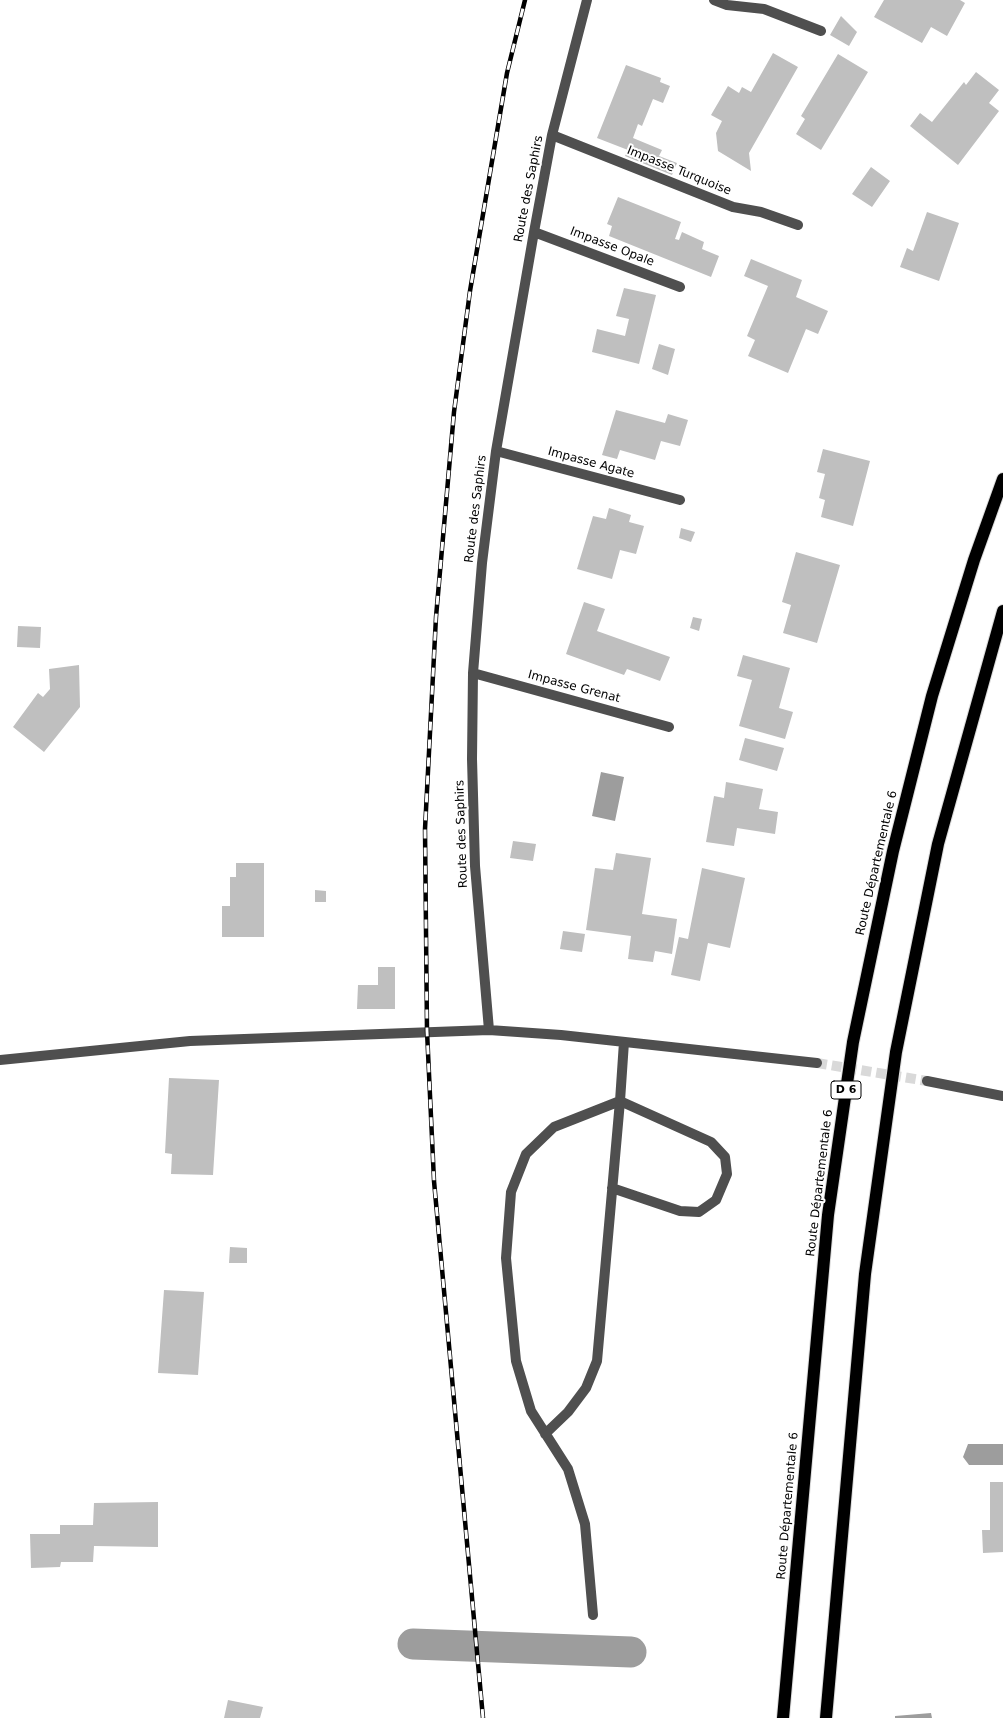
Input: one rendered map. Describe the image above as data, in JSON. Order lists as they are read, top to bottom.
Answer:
{
  "streets": {
    "highway": ["Route Départementale 6", "D 6"],
    "street": [
      "Impasse Turquoise",
      "Route des Saphirs",
      "Impasse Opale",
      "Impasse Agate",
      "Impasse Grenat"
    ]
  },
  "crossings": [
    ["Impasse Turquoise", "Route des Saphirs"],
    ["Route des Saphirs", "Impasse Opale"],
    ["Route des Saphirs", "Impasse Agate"],
    ["Route des Saphirs", "Impasse Grenat"]
  ]
}
